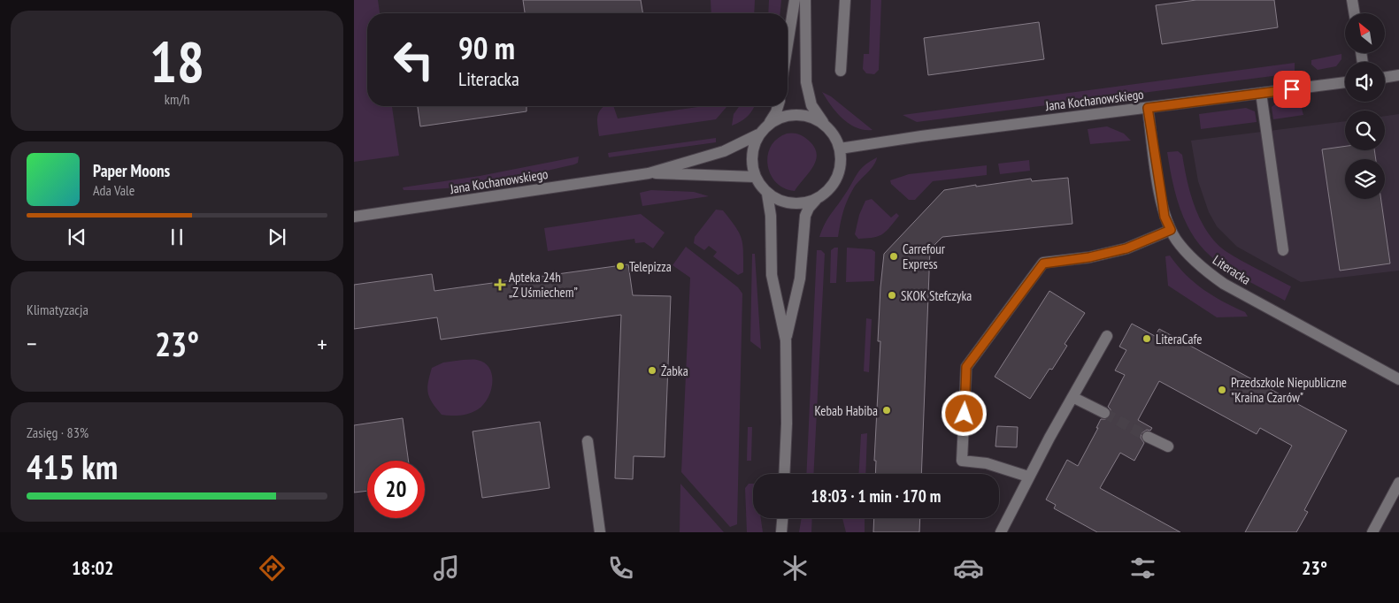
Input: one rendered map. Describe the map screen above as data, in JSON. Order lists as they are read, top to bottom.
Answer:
{
  "streets": {
    "street": ["Jana Kochanowskiego", "Literacka"]
  },
  "crossings": [
    ["Jana Kochanowskiego", "Literacka"]
  ],
  "places": {
    "other": [
      "Carrefour Express",
      "Telepizza",
      "SKOK Stefczyka",
      "LiteraCafe",
      "Żabka",
      "Przedszkole Niepubliczne \"Kraina Czarów\"",
      "Kebab Habiba"
    ],
    "health": ["Apteka 24h „Z Uśmiechem”"]
  },
  "north": "top left",
  "page": {
    "tile": [
      ["18", "km/h"],
      "Klimatyzacja",
      ["Zasięg · 83%", "415 km"]
    ],
    "turn": ["90 m", "Literacka"],
    "song": ["Paper Moons", "Ada Vale"],
    "heat": ["−", "23°", "+"],
    "limit": "20",
    "trip": "18:03 · 1 min · 170 m",
    "tabs": ["18:02", "23°"]
  }
}
